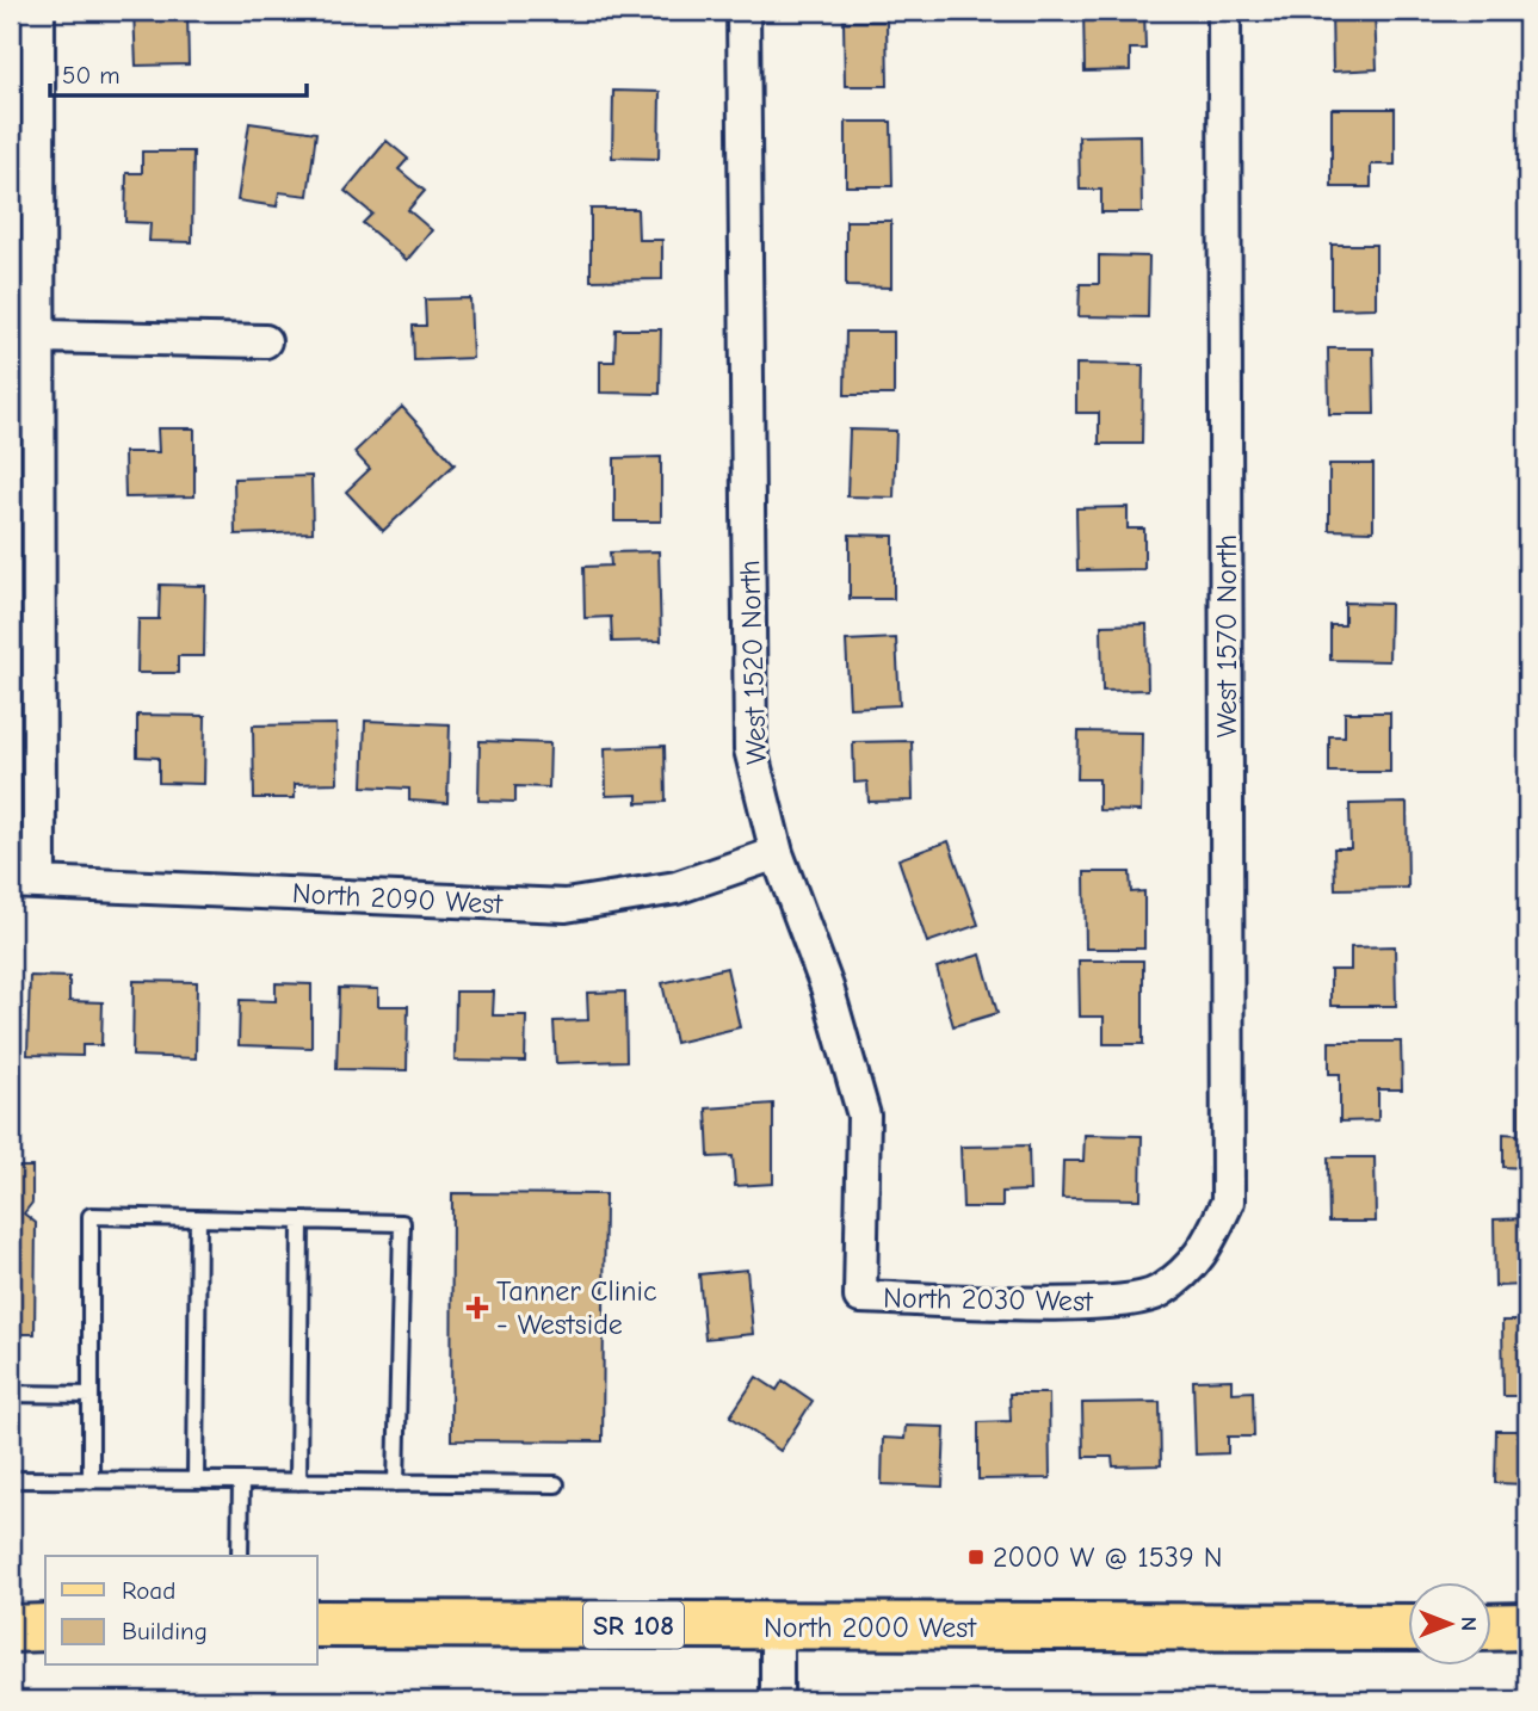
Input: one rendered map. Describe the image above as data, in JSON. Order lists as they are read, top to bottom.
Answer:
{
  "streets": {
    "main road": ["SR 108", "North 2000 West"],
    "street": [
      "West 1570 North",
      "West 1520 North",
      "North 2090 West",
      "North 2030 West"
    ]
  },
  "crossings": [
    ["West 1570 North", "North 2030 West"],
    ["West 1520 North", "North 2090 West"],
    ["West 1520 North", "North 2030 West"]
  ],
  "places": {
    "health": ["Tanner Clinic - Westside"],
    "transit": ["2000 W @ 1539 N"]
  },
  "legend": ["Road", "Building"],
  "scale_bar": "50 m",
  "north": "right"
}
